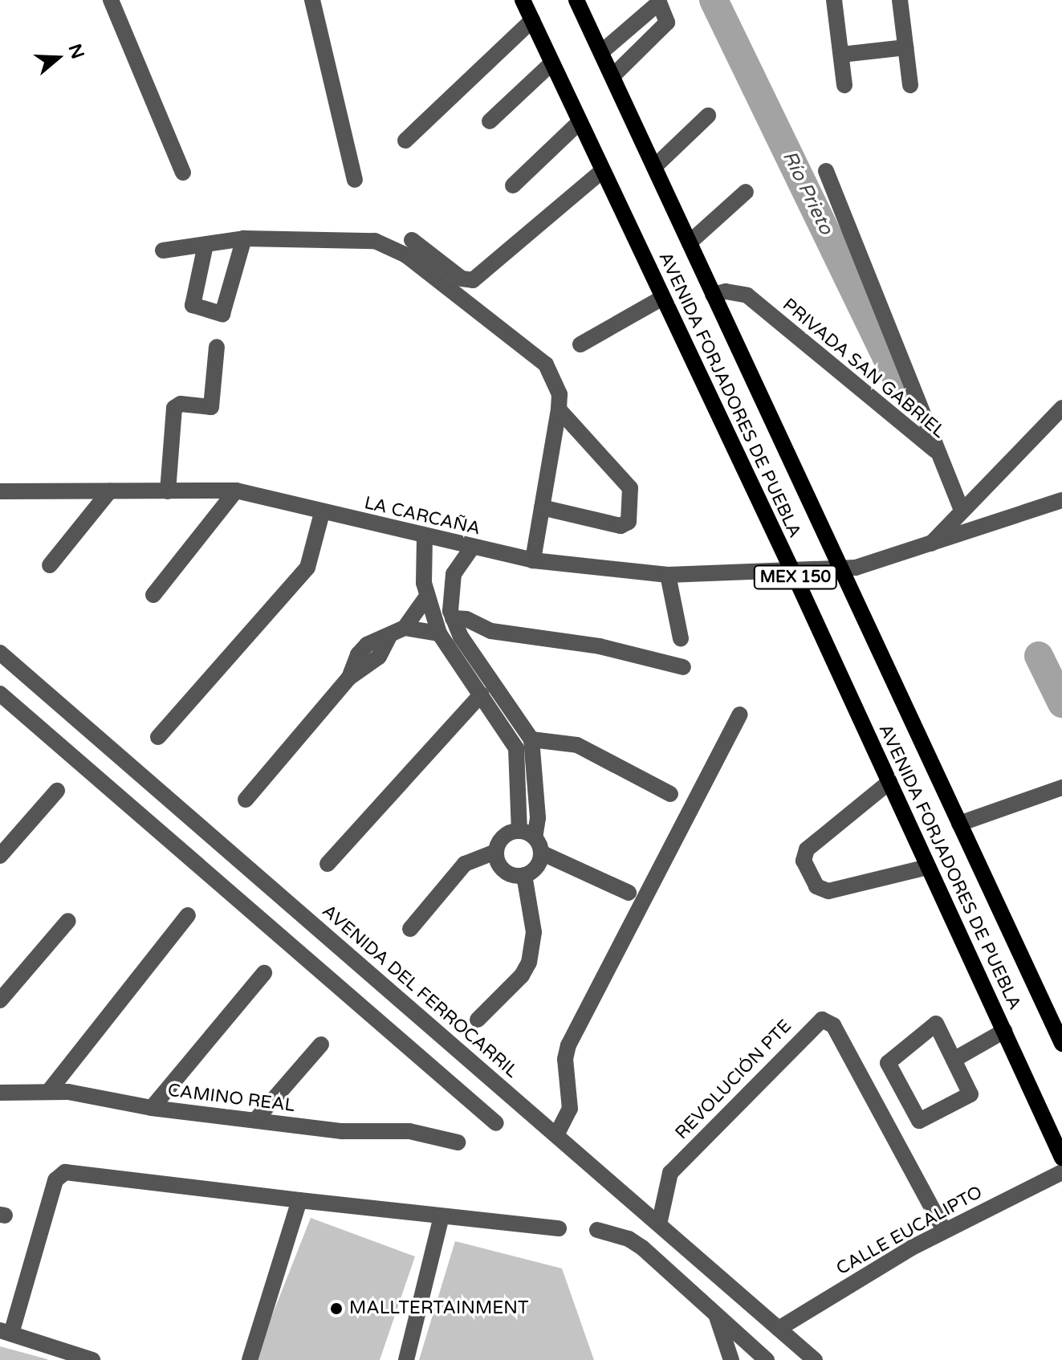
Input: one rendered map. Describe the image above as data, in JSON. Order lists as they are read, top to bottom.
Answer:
{
  "streets": {
    "main road": ["AVENIDA FORJADORES DE PUEBLA", "MEX 150"],
    "street": [
      "PRIVADA SAN GABRIEL",
      "LA CARCAÑA",
      "AVENIDA DEL FERROCARRIL",
      "REVOLUCIÓN PTE",
      "CAMINO REAL",
      "CALLE EUCALIPTO"
    ]
  },
  "crossings": [
    ["PRIVADA SAN GABRIEL", "AVENIDA FORJADORES DE PUEBLA"],
    ["AVENIDA FORJADORES DE PUEBLA", "LA CARCAÑA"],
    ["AVENIDA DEL FERROCARRIL", "REVOLUCIÓN PTE"],
    ["AVENIDA DEL FERROCARRIL", "CALLE EUCALIPTO"],
    ["REVOLUCIÓN PTE", "CALLE EUCALIPTO"]
  ],
  "water": ["Río Prieto"],
  "places": ["MALLTERTAINMENT"],
  "north": "right"
}
